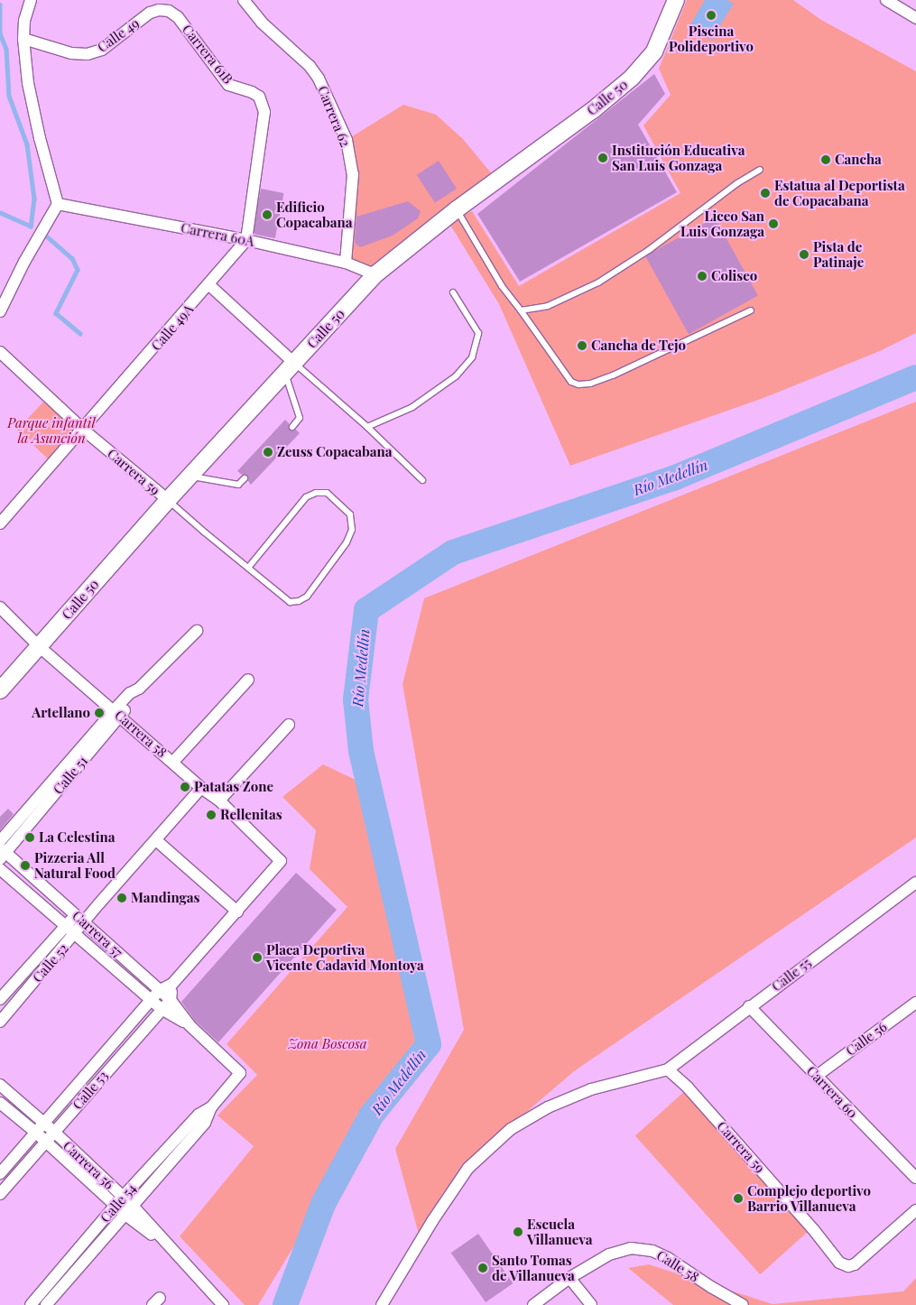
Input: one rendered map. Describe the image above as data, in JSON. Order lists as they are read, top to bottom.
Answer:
{
  "streets": {
    "main road": ["Calle 50"],
    "street": [
      "Calle 49",
      "Carrera 61B",
      "Carrera 62",
      "Carrera 60A",
      "Calle 49A",
      "Carrera 59",
      "Carrera 58",
      "Calle 51",
      "Carrera 57",
      "Calle 52",
      "Calle 55",
      "Calle 56",
      "Calle 53",
      "Carrera 60",
      "Carrera 56",
      "Calle 54",
      "Calle 58"
    ]
  },
  "crossings": [
    ["Calle 49", "Carrera 61B"],
    ["Carrera 61B", "Carrera 60A"],
    ["Carrera 61B", "Calle 49A"],
    ["Calle 50", "Carrera 60A"],
    ["Calle 50", "Carrera 59"],
    ["Calle 50", "Carrera 58"],
    ["Carrera 62", "Carrera 60A"],
    ["Carrera 60A", "Calle 49A"],
    ["Calle 49A", "Carrera 59"],
    ["Carrera 59", "Calle 55"],
    ["Carrera 58", "Calle 51"],
    ["Carrera 58", "Calle 52"],
    ["Carrera 58", "Calle 53"],
    ["Calle 51", "Carrera 57"],
    ["Carrera 57", "Calle 52"],
    ["Carrera 57", "Calle 53"],
    ["Carrera 57", "Calle 54"],
    ["Calle 55", "Carrera 60"],
    ["Calle 56", "Carrera 60"],
    ["Calle 53", "Carrera 56"],
    ["Carrera 56", "Calle 54"]
  ],
  "water": ["Río Medellín"],
  "parks": ["Parque infantil la Asunción", "Zona Boscosa"],
  "places": [
    "Piscina Polideportivo",
    "Institución Educativa San Luis Gonzaga",
    "Cancha",
    "Estatua al Deportista de Copacabana",
    "Edificio Copacabana",
    "Liceo San Luis Gonzaga",
    "Pista de Patinaje",
    "Coliseo",
    "Cancha de Tejo",
    "Zeuss Copacabana",
    "Artellano",
    "Patatas Zone",
    "Rellenitas",
    "La Celestina",
    "Pizzeria All Natural Food",
    "Mandingas",
    "Placa Deportiva Vicente Cadavid Montoya",
    "Complejo deportivo Barrio Villanueva",
    "Escuela Villanueva",
    "Santo Tomas de Villanueva"
  ]
}
